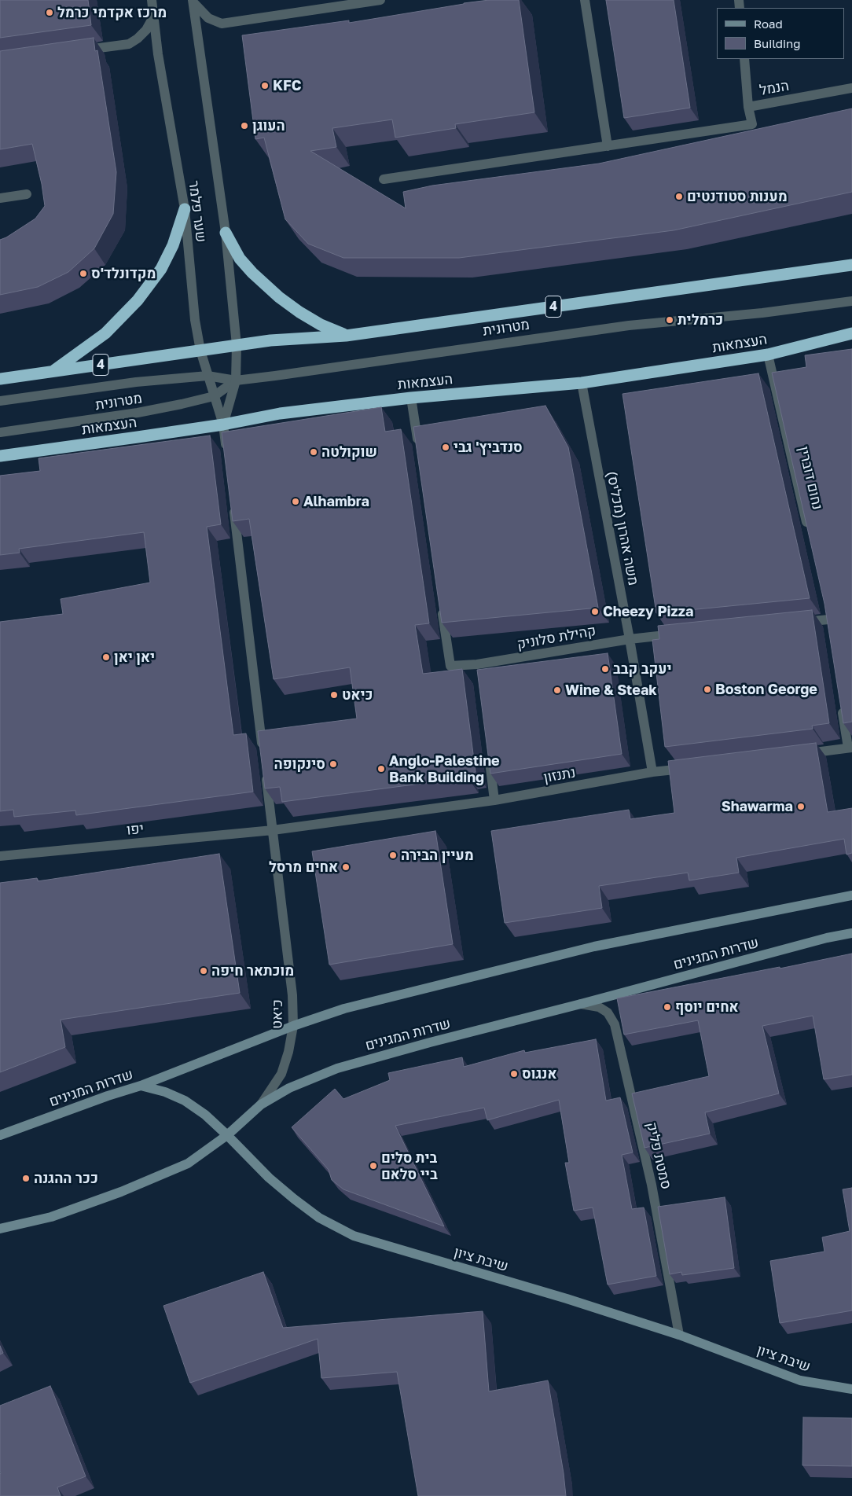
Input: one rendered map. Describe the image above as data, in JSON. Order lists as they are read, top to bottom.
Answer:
{
  "streets": {
    "highway": ["4", "העצמאות"],
    "street": [
      "הנמל",
      "שער פלמר",
      "מטרונית",
      "נחום דוברין",
      "משה אהרון (מכליס)",
      "קהילת סלוניק",
      "נתנזון",
      "יפו",
      "שדרות המגינים",
      "כיאט",
      "סמטת פליק",
      "שיבת ציון"
    ]
  },
  "crossings": [
    ["שער פלמר", "4"],
    ["שער פלמר", "מטרונית"],
    ["שער פלמר", "העצמאות"],
    ["העצמאות", "נחום דוברין"],
    ["העצמאות", "משה אהרון (מכליס)"],
    ["משה אהרון (מכליס)", "קהילת סלוניק"],
    ["משה אהרון (מכליס)", "נתנזון"],
    ["נתנזון", "יפו"],
    ["נתנזון", "כיאט"],
    ["יפו", "כיאט"],
    ["שדרות המגינים", "כיאט"],
    ["שדרות המגינים", "סמטת פליק"],
    ["שדרות המגינים", "שיבת ציון"],
    ["סמטת פליק", "שיבת ציון"]
  ],
  "places": [
    "מרכז אקדמי כרמל",
    "KFC",
    "העוגן",
    "מענות סטודנטים",
    "מקדונלד'ס",
    "כרמלית",
    "סנדביץ' גבי",
    "שוקולטה",
    "Alhambra",
    "Cheezy Pizza",
    "יאן יאן",
    "יעקב קבב",
    "Boston George",
    "Wine & Steak",
    "כיאט",
    "סינקופה",
    "Anglo-Palestine Bank Building",
    "Shawarma",
    "מעיין הבירה",
    "אחים מרסל",
    "מוכתאר חיפה",
    "אחים יוסף",
    "אנגוס",
    "בית סלים ביי סלאם",
    "ככר ההגנה"
  ],
  "legend": ["Road", "Building"]
}
